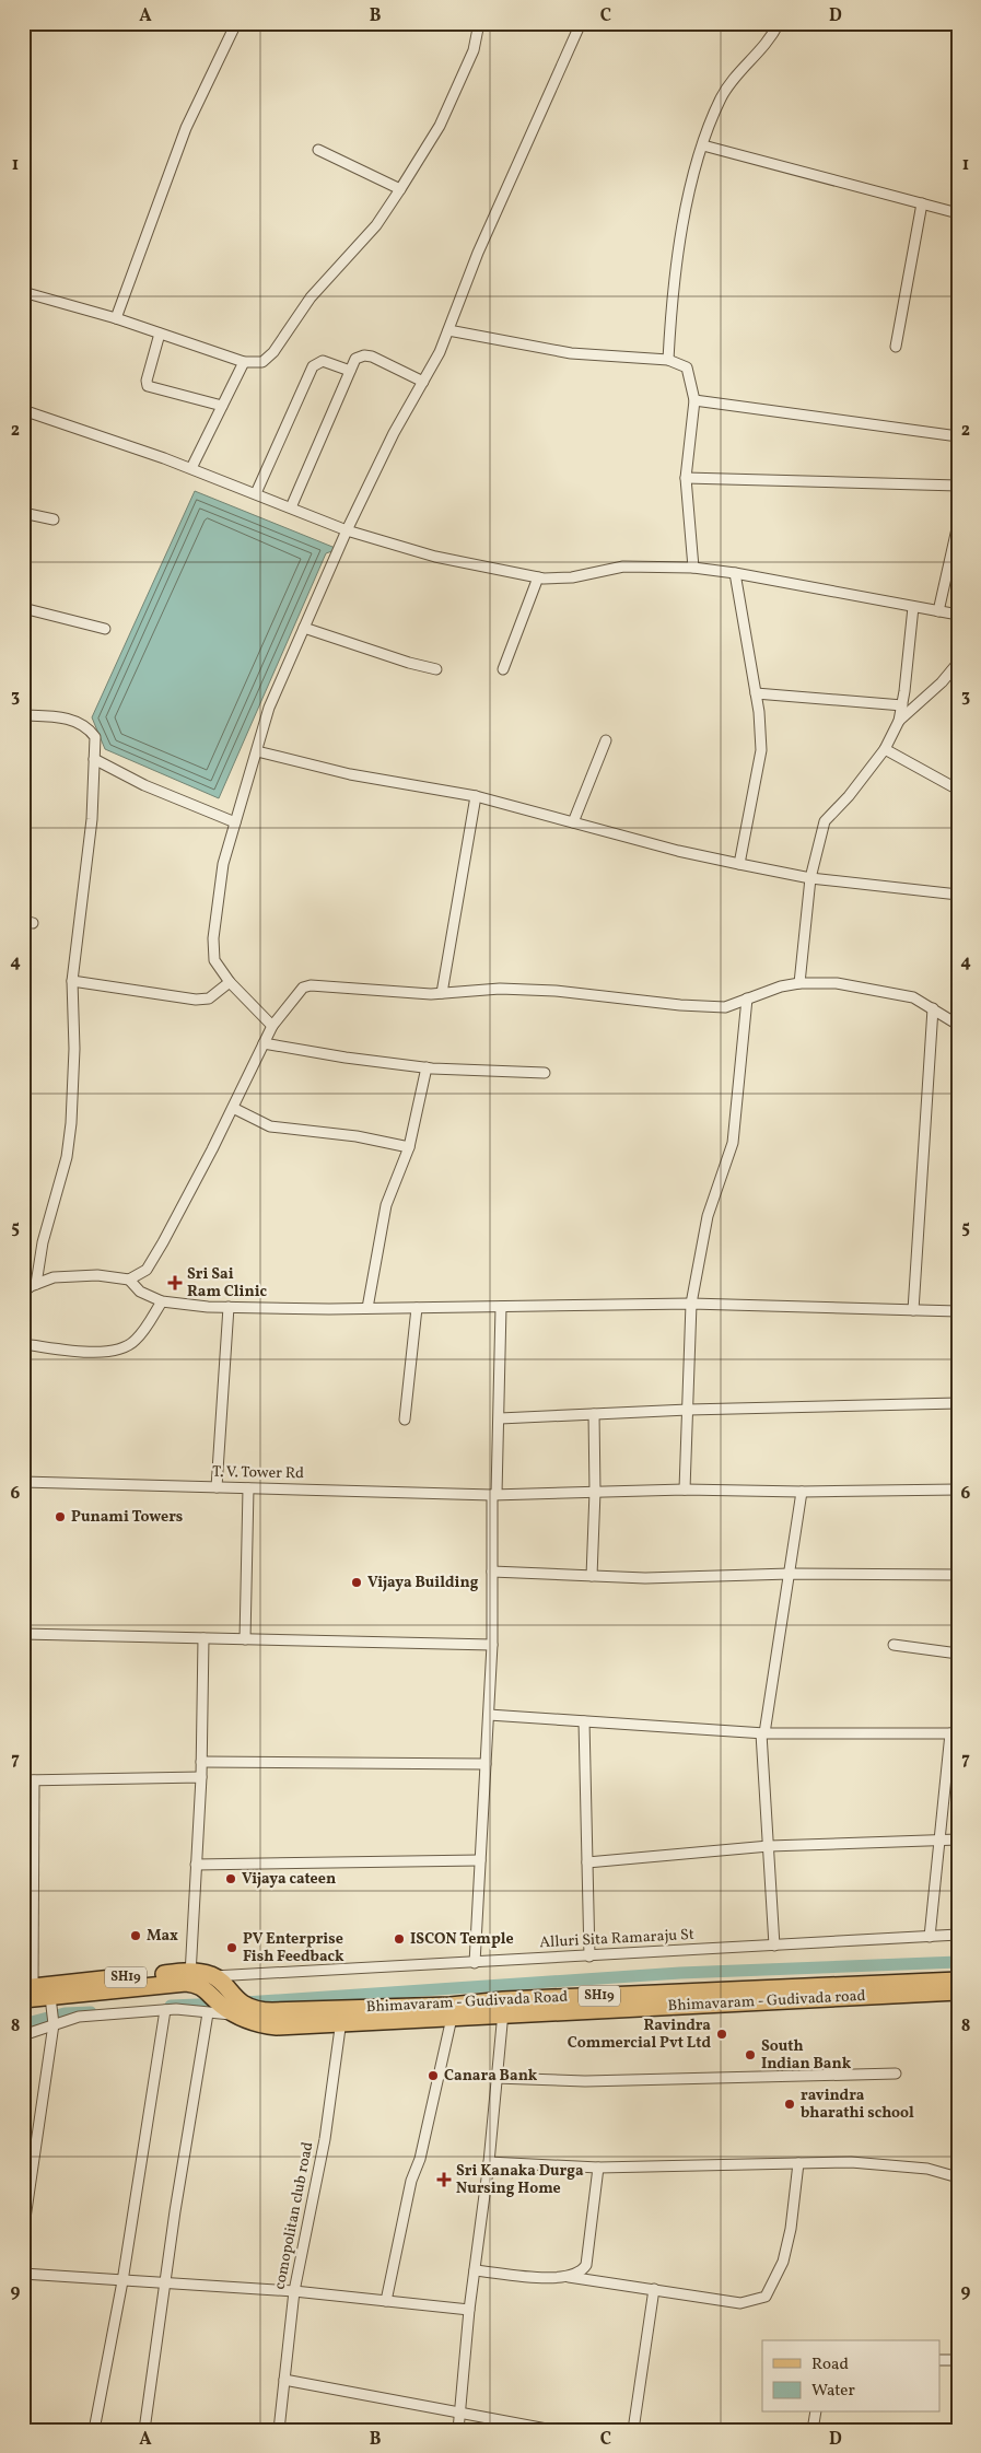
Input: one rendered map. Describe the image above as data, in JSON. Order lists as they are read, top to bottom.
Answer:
{
  "streets": {
    "main road": ["SH19", "Bhimavaram - Gudivada road", "Bhimavaram - Gudivada Road"],
    "street": ["T. V. Tower Rd", "Alluri Sita Ramaraju St", "comopolitan club road"]
  },
  "crossings": [
    ["Alluri Sita Ramaraju St", "SH19"],
    ["SH19", "Bhimavaram - Gudivada road"],
    ["Bhimavaram - Gudivada road", "Bhimavaram - Gudivada Road"],
    ["Bhimavaram - Gudivada road", "comopolitan club road"],
    ["Bhimavaram - Gudivada Road", "comopolitan club road"]
  ],
  "places": {
    "health": ["Sri Sai Ram Clinic", "Sri Kanaka Durga Nursing Home"],
    "other": [
      "Punami Towers",
      "Vijaya Building",
      "Vijaya cateen",
      "Max",
      "ISCON Temple",
      "PV Enterprise Fish Feedback",
      "Ravindra Commercial Pvt Ltd",
      "South Indian Bank",
      "Canara Bank",
      "ravindra bharathi school"
    ]
  },
  "legend": ["Road", "Water"],
  "grid": {
    "columns": [
      "A",
      "B",
      "C",
      "D"
    ],
    "rows": [
      "1",
      "2",
      "3",
      "4",
      "5",
      "6",
      "7",
      "8",
      "9"
    ]
  }
}
